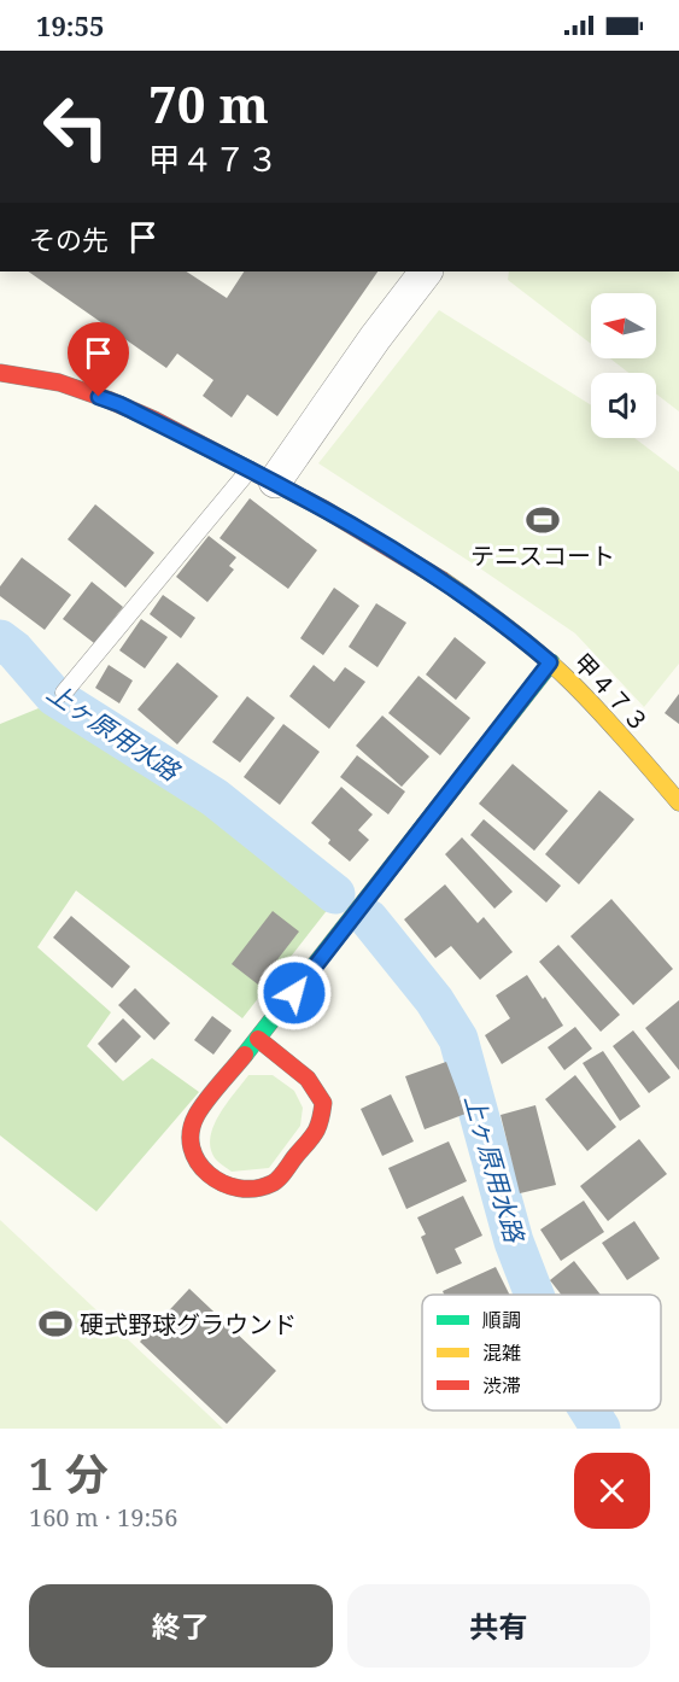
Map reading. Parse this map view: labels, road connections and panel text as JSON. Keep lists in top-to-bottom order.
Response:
{
  "streets": {
    "street": ["甲４７３"]
  },
  "water": ["上ヶ原用水路"],
  "places": {
    "sports": ["テニスコート", "硬式野球グラウンド"]
  },
  "legend": ["順調", "混雑", "渋滞"],
  "north": "left",
  "page": {
    "status": "19:55",
    "turn": ["70 m", "甲４７３"],
    "then": "その先",
    "heading": ["1 分", "160 m · 19:56"],
    "buttons": ["終了", "共有"]
  }
}
